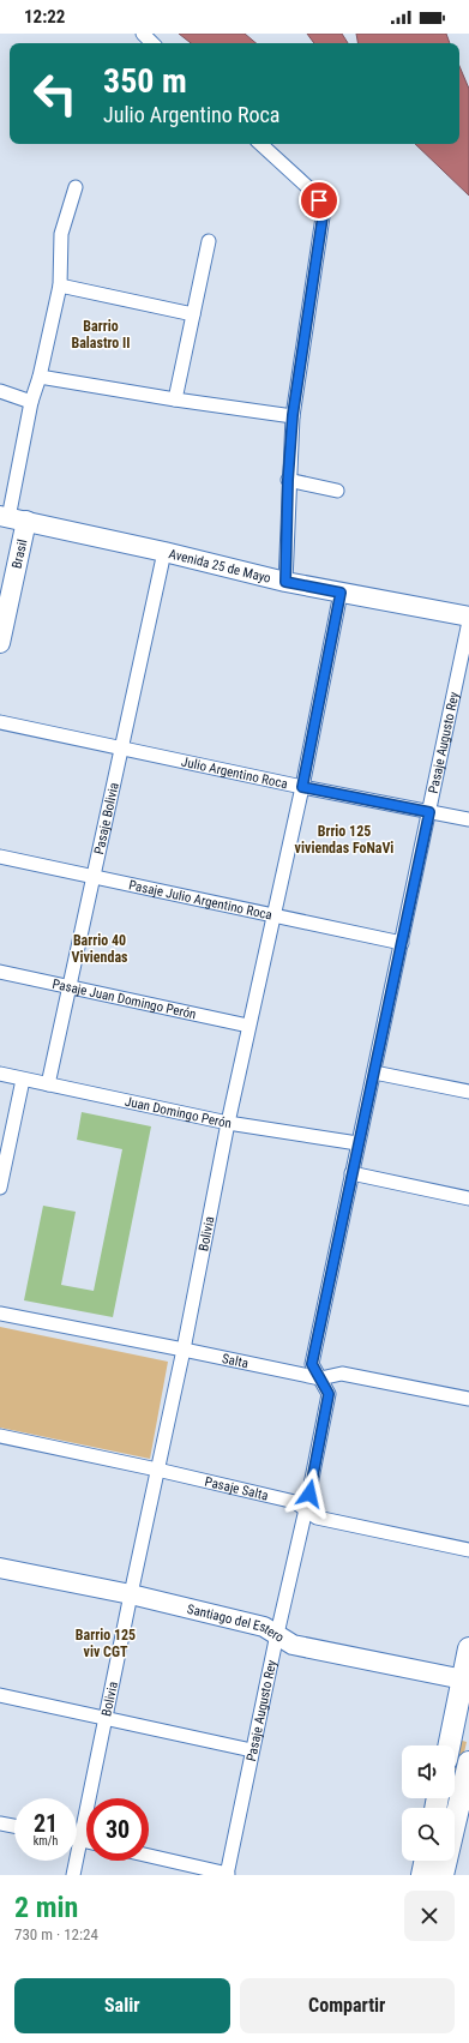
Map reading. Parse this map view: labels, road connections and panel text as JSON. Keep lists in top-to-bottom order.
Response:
{
  "streets": {
    "street": [
      "Brasil",
      "Avenida 25 de Mayo",
      "Pasaje Augusto Rey",
      "Julio Argentino Roca",
      "Pasaje Bolivia",
      "Pasaje Julio Argentino Roca",
      "Pasaje Juan Domingo Perón",
      "Juan Domingo Perón",
      "Bolivia",
      "Salta",
      "Pasaje Salta",
      "Santiago del Estero"
    ]
  },
  "crossings": [
    ["Brasil", "Avenida 25 de Mayo"],
    ["Avenida 25 de Mayo", "Pasaje Bolivia"],
    ["Avenida 25 de Mayo", "Bolivia"],
    ["Pasaje Augusto Rey", "Julio Argentino Roca"],
    ["Pasaje Augusto Rey", "Pasaje Julio Argentino Roca"],
    ["Pasaje Augusto Rey", "Juan Domingo Perón"],
    ["Pasaje Augusto Rey", "Salta"],
    ["Pasaje Augusto Rey", "Pasaje Salta"],
    ["Pasaje Augusto Rey", "Santiago del Estero"],
    ["Julio Argentino Roca", "Pasaje Bolivia"],
    ["Julio Argentino Roca", "Bolivia"],
    ["Pasaje Bolivia", "Pasaje Julio Argentino Roca"],
    ["Pasaje Bolivia", "Pasaje Juan Domingo Perón"],
    ["Pasaje Bolivia", "Juan Domingo Perón"],
    ["Pasaje Julio Argentino Roca", "Bolivia"],
    ["Pasaje Juan Domingo Perón", "Bolivia"],
    ["Juan Domingo Perón", "Bolivia"],
    ["Bolivia", "Salta"],
    ["Bolivia", "Pasaje Salta"],
    ["Bolivia", "Santiago del Estero"]
  ],
  "districts": [
    "Barrio Balastro II",
    "Brrio 125 viviendas FoNaVi",
    "Barrio 40 Viviendas",
    "Barrio 125 viv CGT"
  ],
  "page": {
    "status": "12:22",
    "turn": ["350 m", "Julio Argentino Roca"],
    "speed": "21 km/h",
    "limit": "30",
    "heading": ["2 min", "730 m · 12:24"],
    "buttons": ["Salir", "Compartir"]
  }
}
